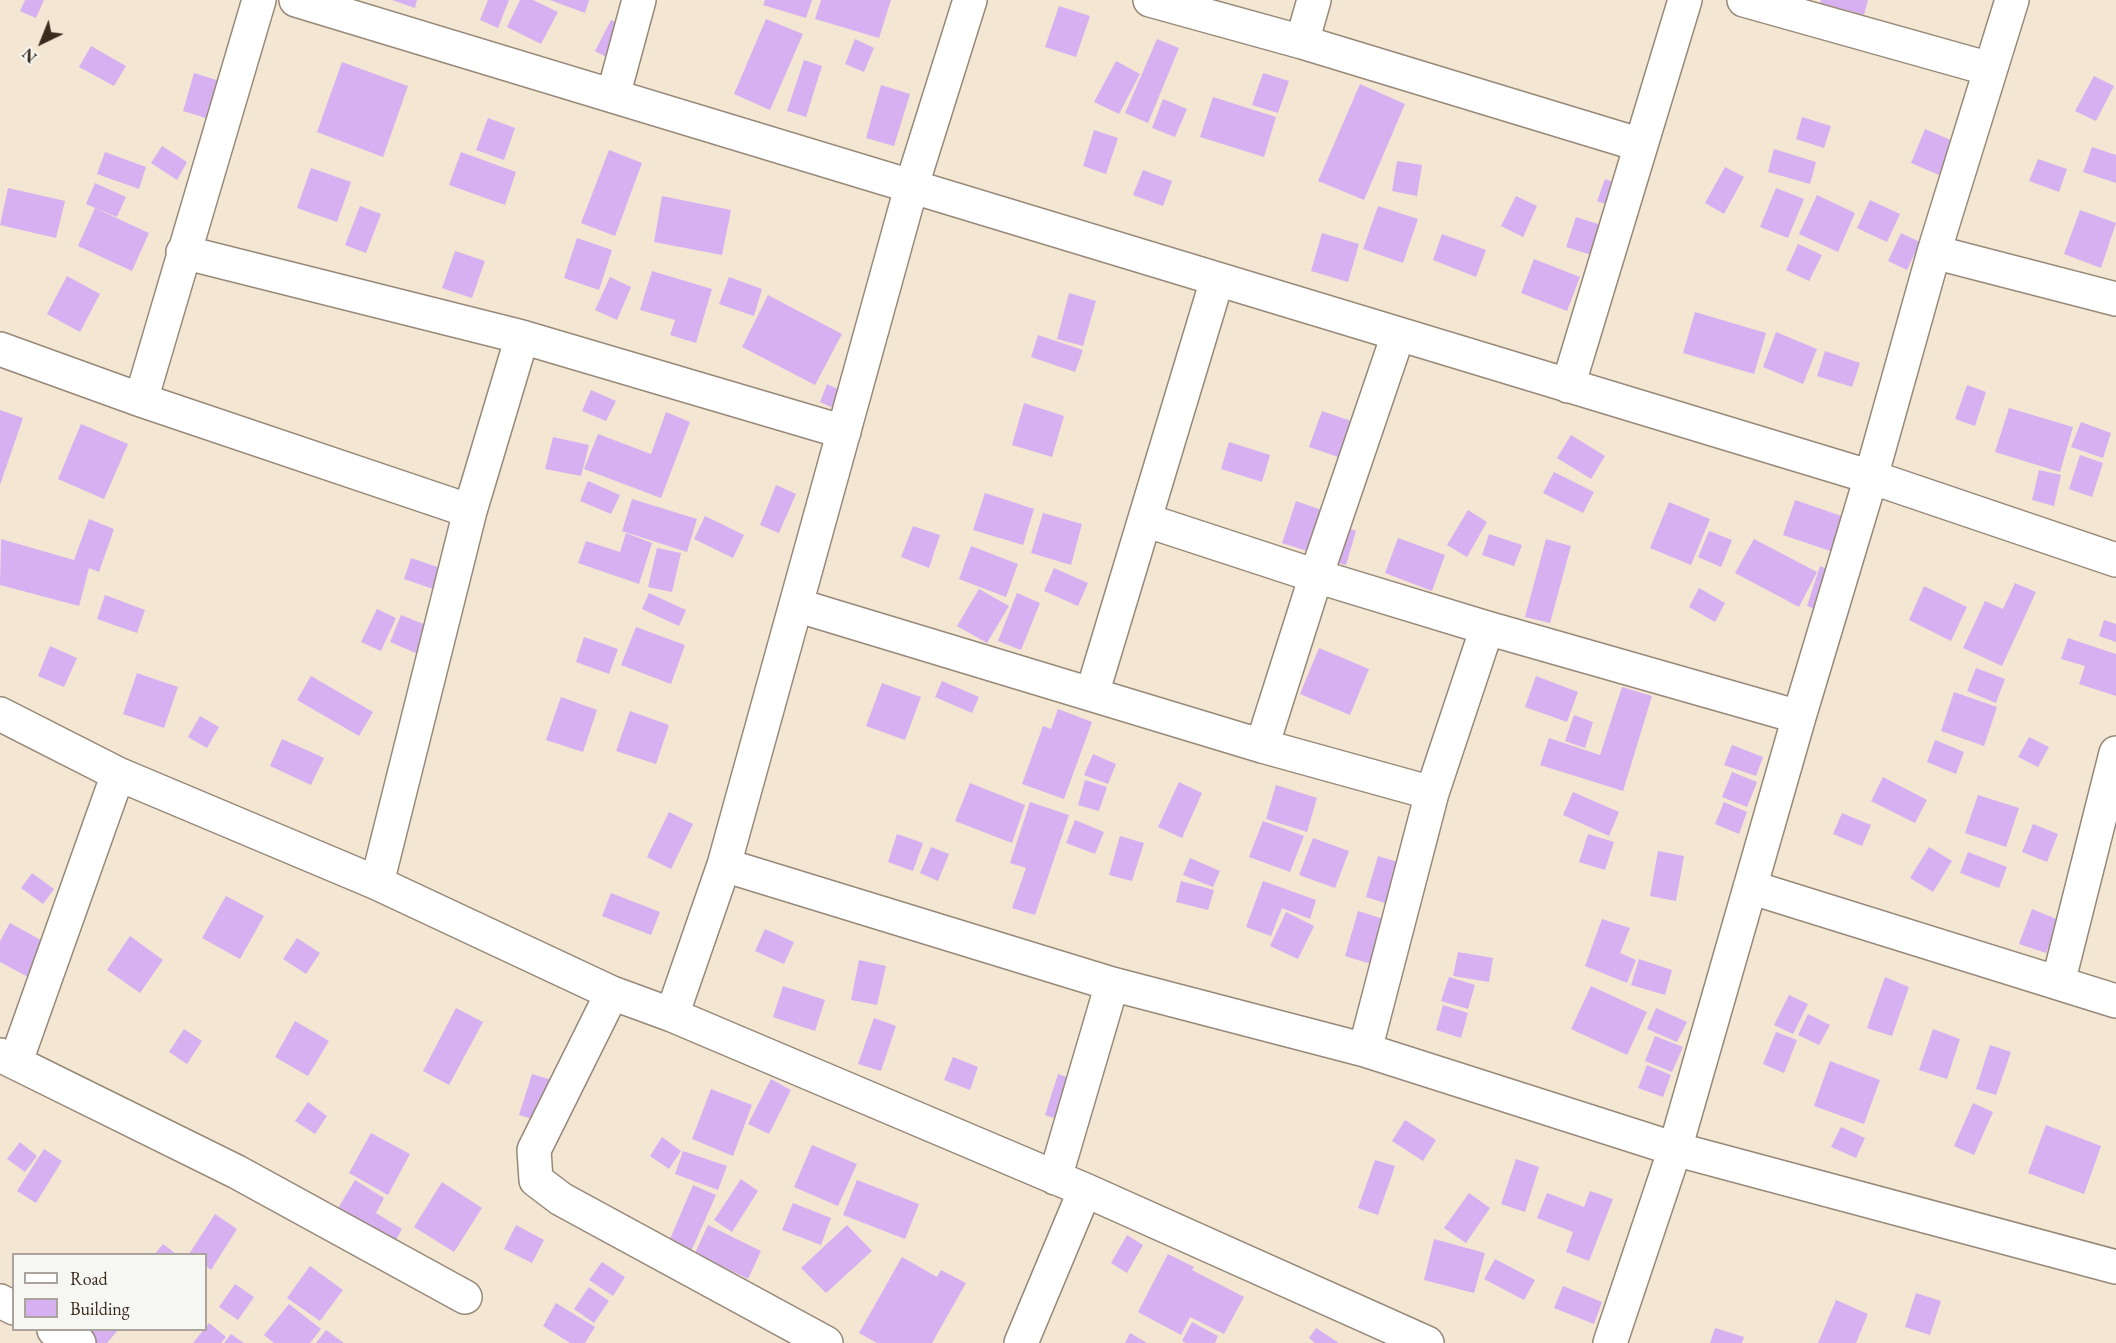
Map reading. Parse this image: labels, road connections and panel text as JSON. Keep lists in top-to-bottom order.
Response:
{
  "legend": ["Road", "Building"],
  "north": "bottom left"
}
